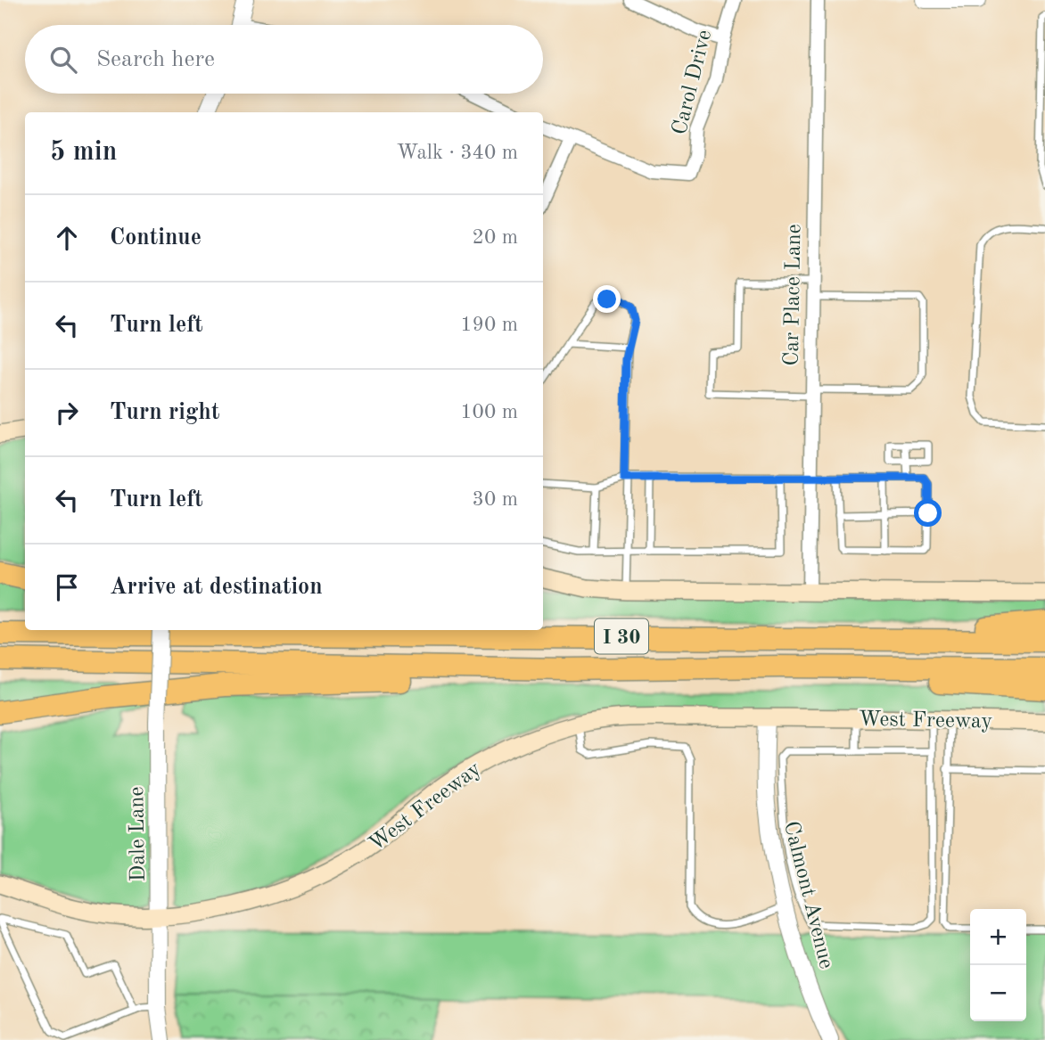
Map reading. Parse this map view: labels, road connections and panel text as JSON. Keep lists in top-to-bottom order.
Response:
{
  "streets": {
    "highway": ["I 30"],
    "main road": ["West Freeway"],
    "street": [
      "Carol Drive",
      "Car Place Lane",
      "Dale Lane",
      "Calmont Avenue"
    ]
  },
  "crossings": [
    ["West Freeway", "Dale Lane"],
    ["West Freeway", "Calmont Avenue"]
  ],
  "page": {
    "search": "Search here",
    "heading": ["5 min", "Walk · 340 m"],
    "list": [
      ["Continue", "20 m"],
      ["Turn left", "190 m"],
      ["Turn right", "100 m"],
      ["Turn left", "30 m"],
      "Arrive at destination"
    ],
    "map_buttons": ["+", "−"]
  }
}
